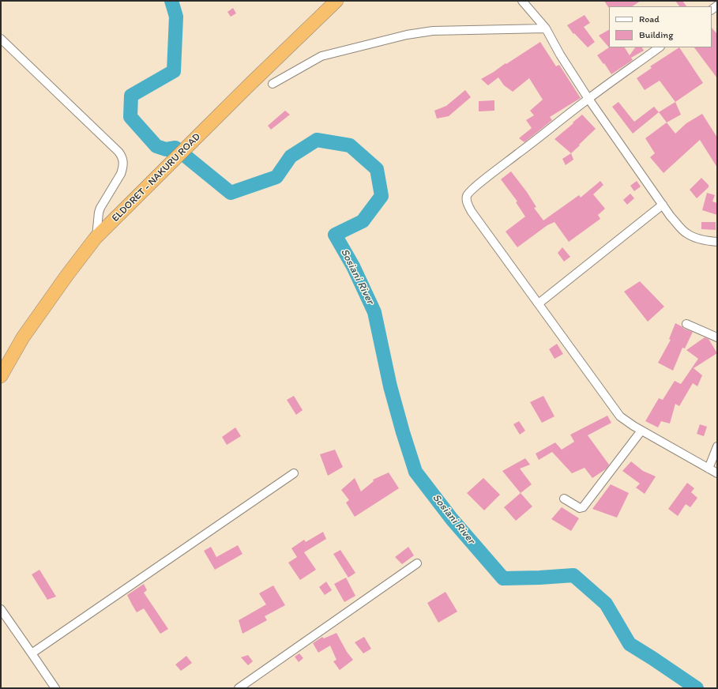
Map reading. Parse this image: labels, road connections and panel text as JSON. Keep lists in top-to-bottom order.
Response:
{
  "streets": {
    "highway": ["ELDORET - NAKURU ROAD"]
  },
  "water": ["Sosiani River"],
  "legend": ["Road", "Building"]
}
